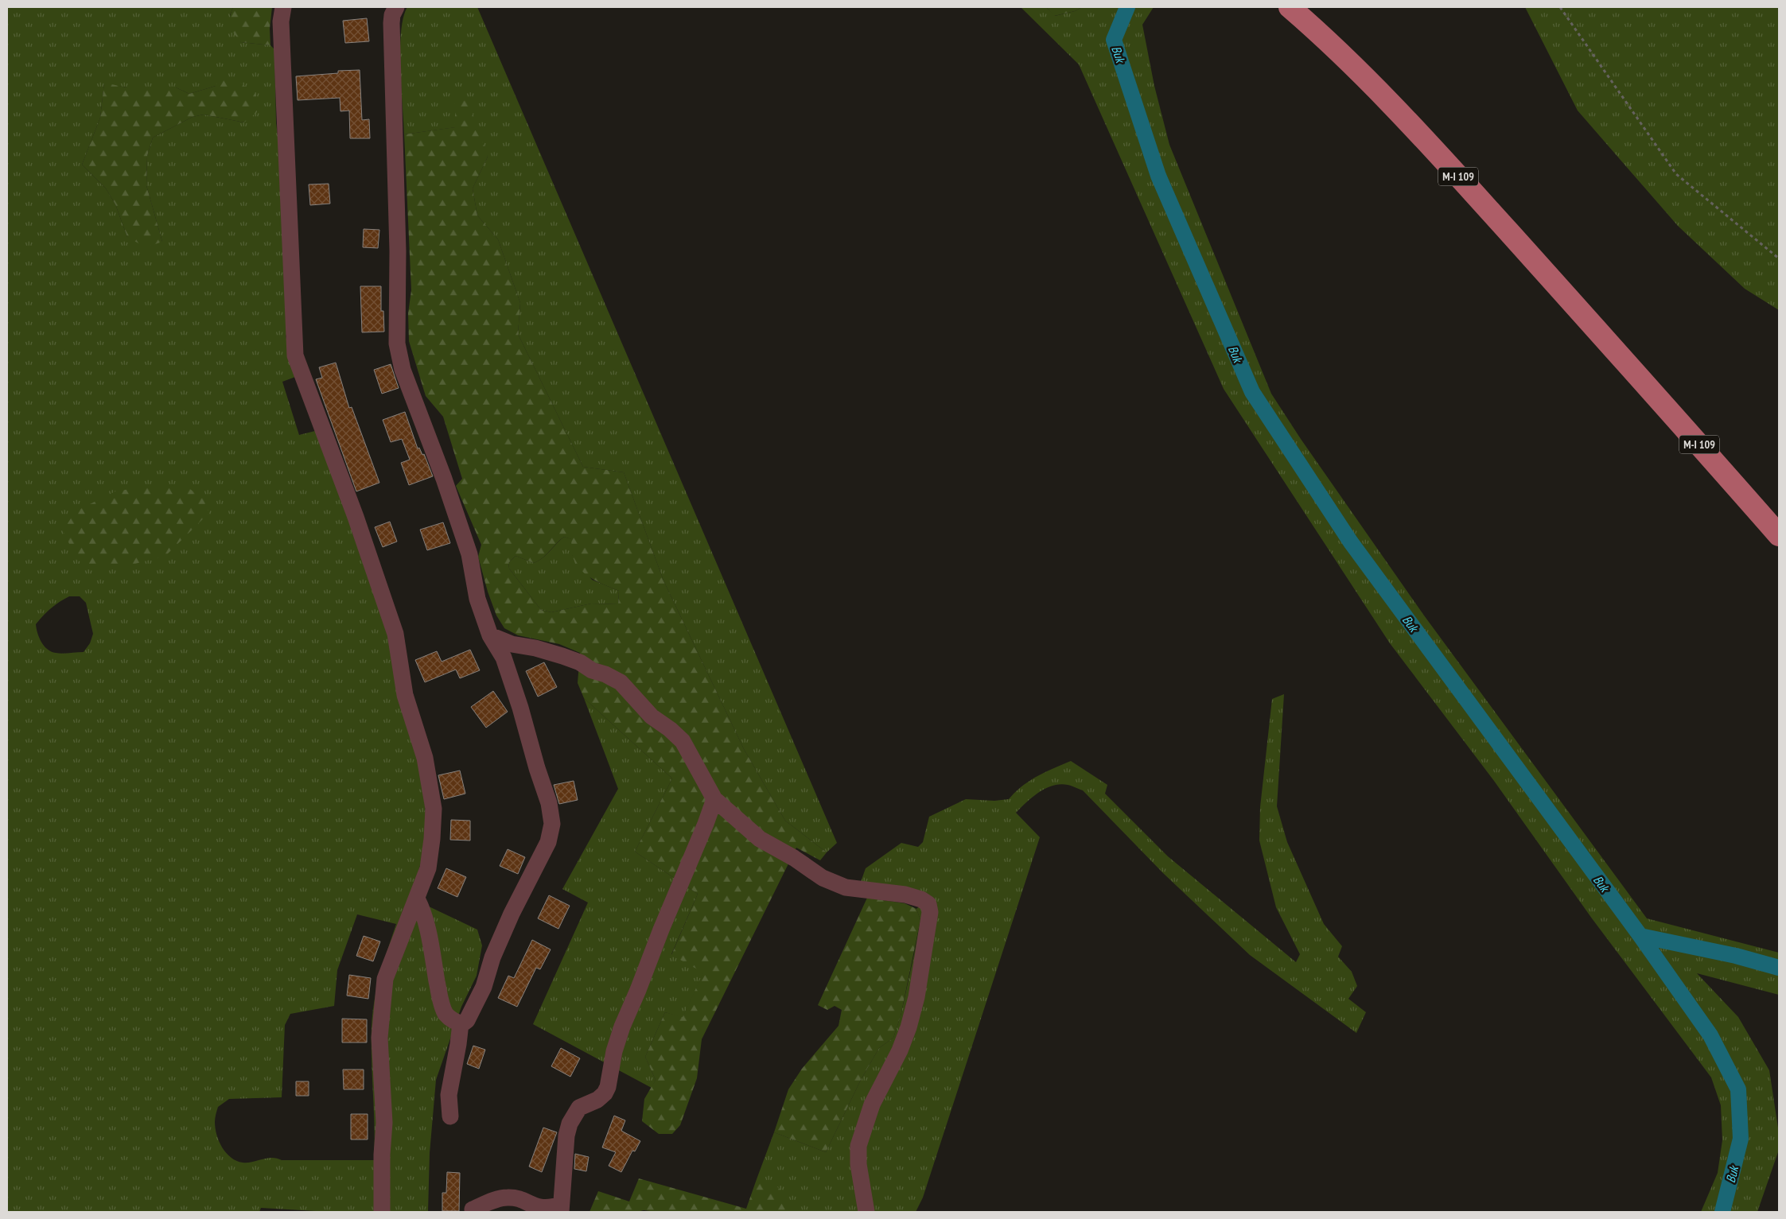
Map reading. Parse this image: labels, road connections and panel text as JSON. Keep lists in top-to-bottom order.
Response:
{
  "streets": {
    "main road": ["M-I 109"]
  },
  "water": ["Buk"]
}
